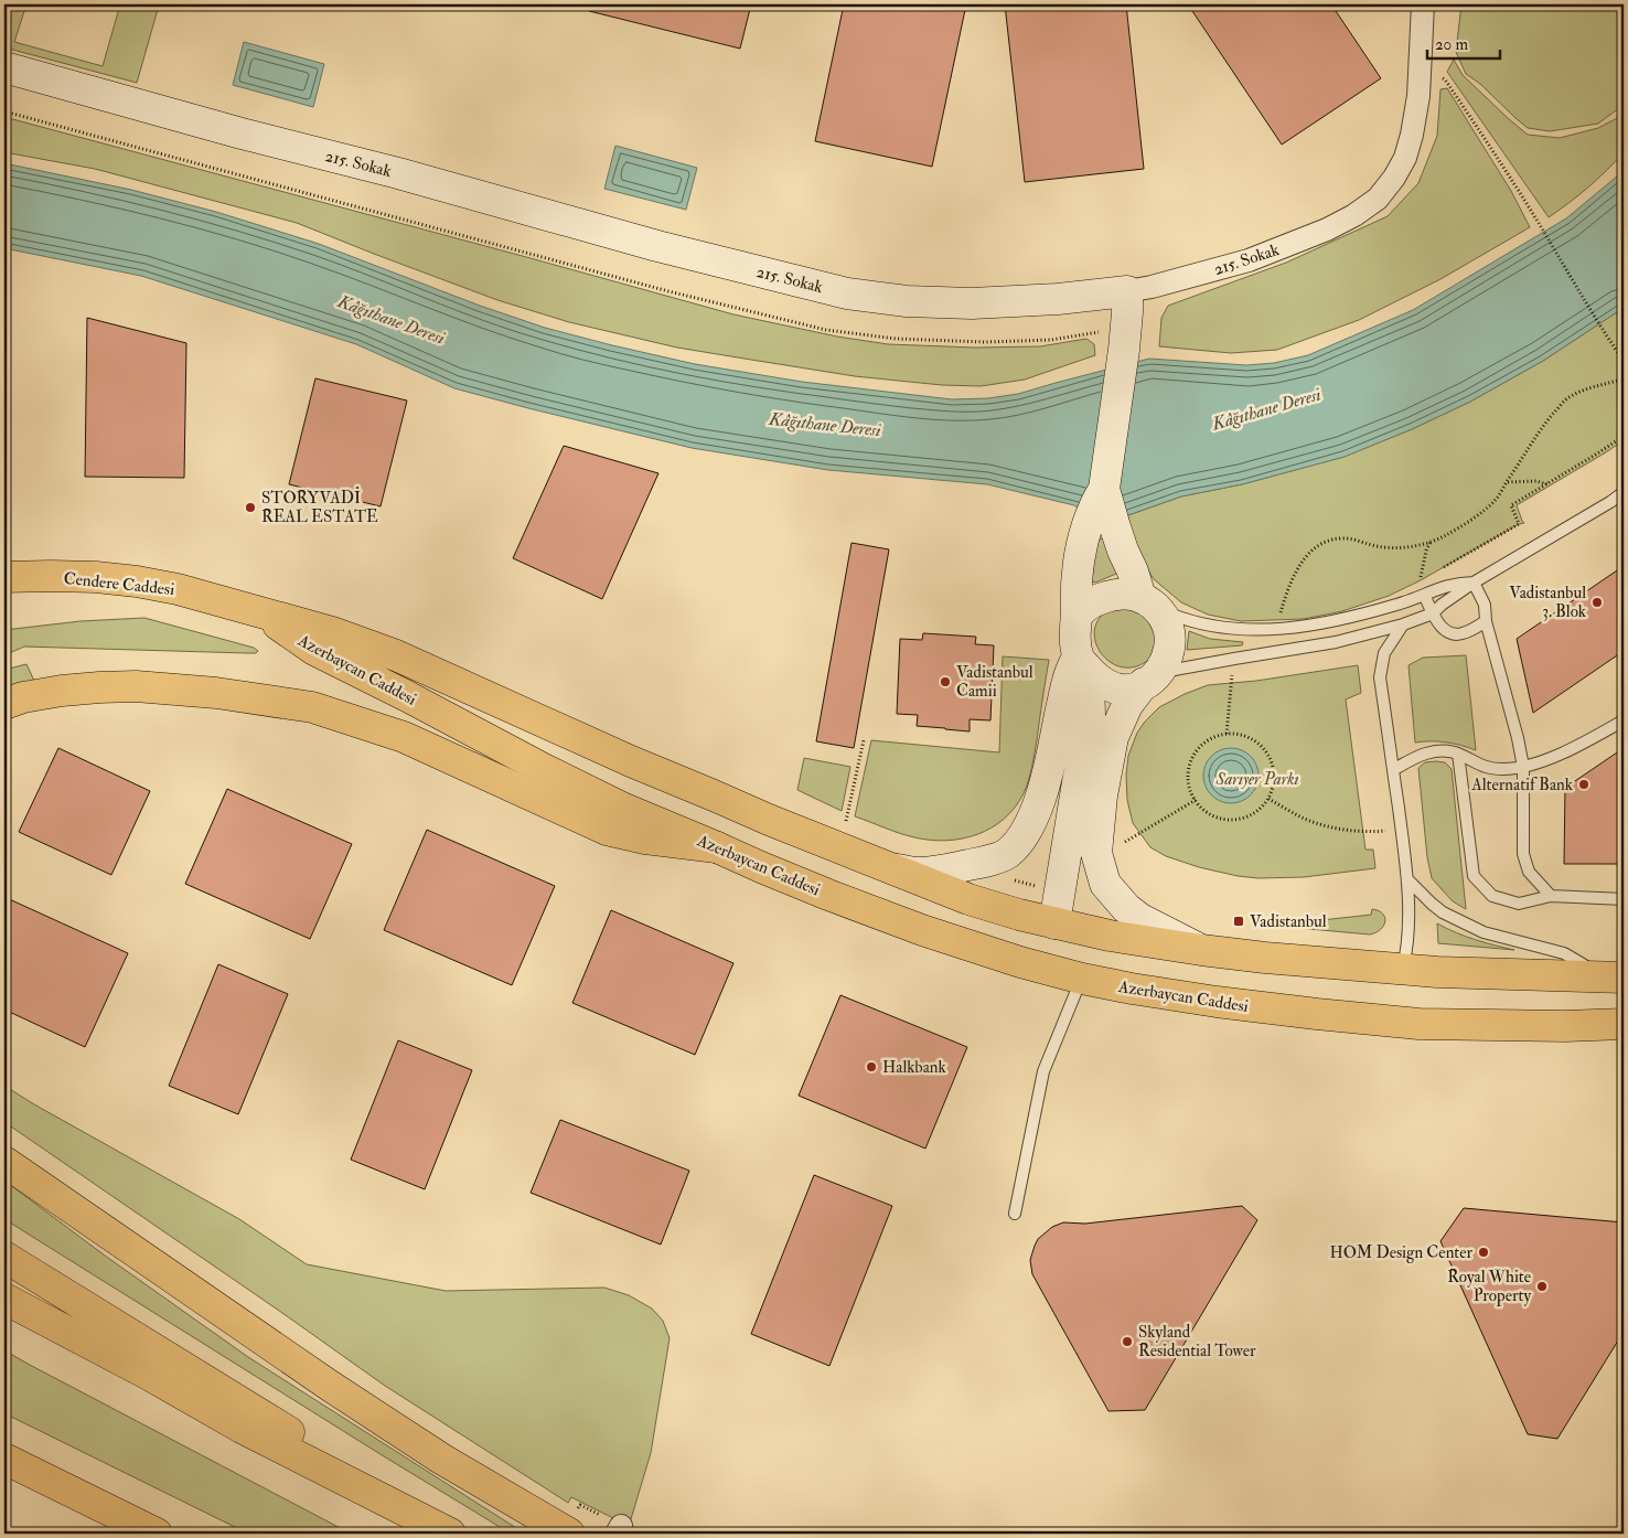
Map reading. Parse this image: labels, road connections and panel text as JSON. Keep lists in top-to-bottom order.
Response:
{
  "streets": {
    "main road": ["Cendere Caddesi", "Azerbaycan Caddesi"],
    "street": ["215. Sokak"]
  },
  "crossings": [
    ["Cendere Caddesi", "Azerbaycan Caddesi"]
  ],
  "water": ["Kâğıthane Deresi"],
  "parks": ["Sarıyer Parkı"],
  "places": {
    "other": [
      "STORYVADİ REAL ESTATE",
      "Vadistanbul 3. Blok",
      "Vadistanbul Camii",
      "Alternatif Bank",
      "Halkbank",
      "HOM Design Center",
      "Royal White Property",
      "Skyland Residential Tower"
    ],
    "transit": ["Vadistanbul"]
  },
  "scale_bar": "20 m"
}
